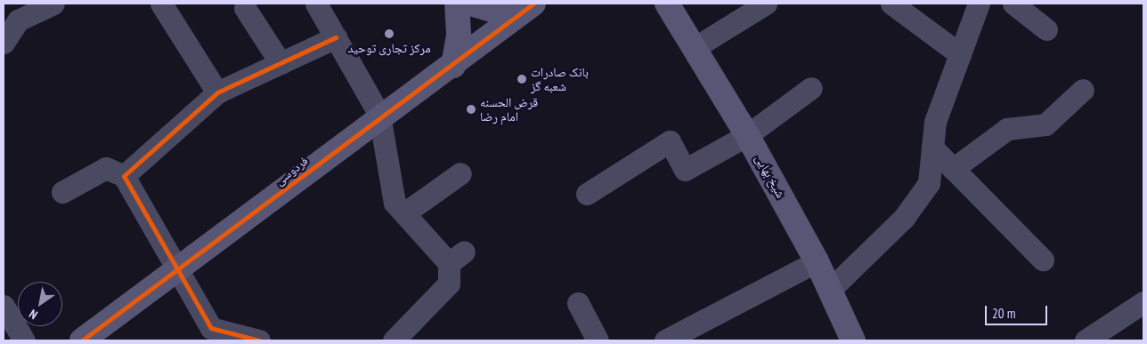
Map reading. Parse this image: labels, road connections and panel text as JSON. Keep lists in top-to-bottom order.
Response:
{
  "streets": {
    "street": ["فردوسی", "شیخ بهایی"]
  },
  "places": ["مرکز تجاری توحید", "بانک صادرات شعبه گز", "قرض الحسنه امام رضا"],
  "scale_bar": "20 m",
  "north": "bottom left"
}
